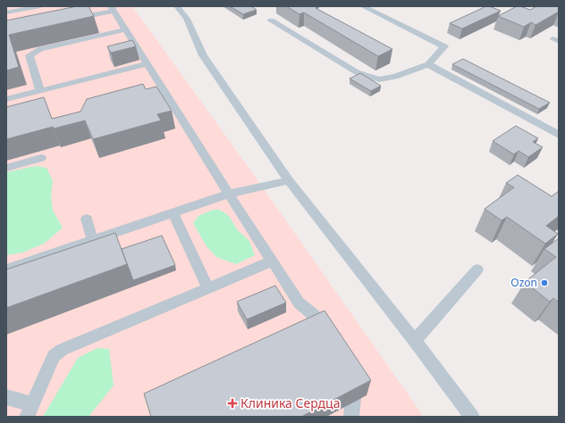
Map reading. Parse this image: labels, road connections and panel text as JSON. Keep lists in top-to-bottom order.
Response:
{
  "places": {
    "other": ["Ozon"],
    "health": ["Клиника Сердца"]
  }
}
